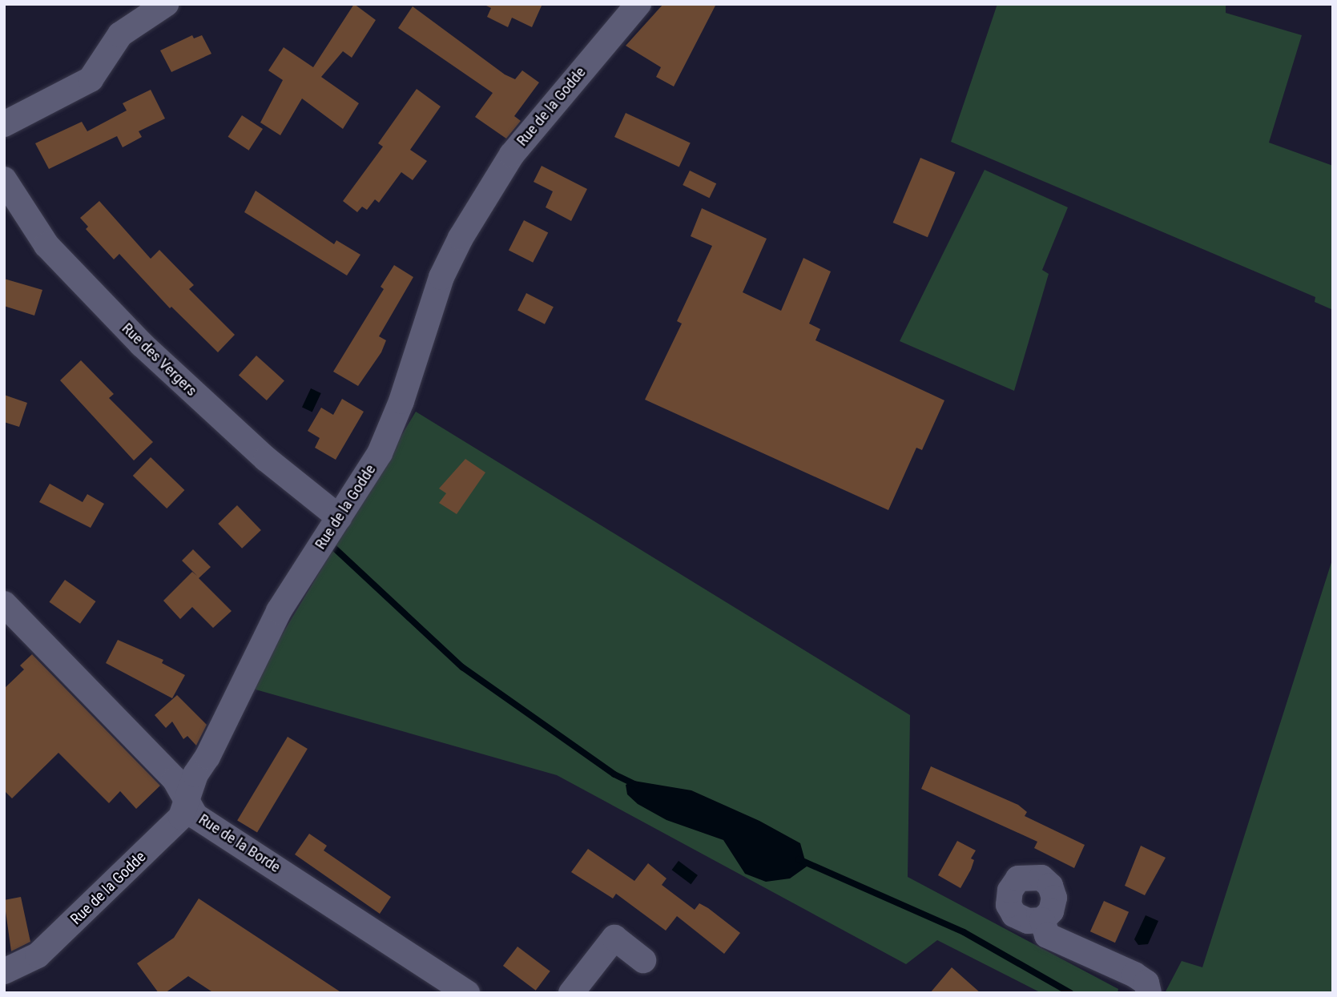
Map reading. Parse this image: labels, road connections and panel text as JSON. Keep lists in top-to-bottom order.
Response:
{
  "streets": {
    "street": ["Rue de la Godde", "Rue des Vergers", "Rue de la Borde"]
  },
  "crossings": [
    ["Rue de la Godde", "Rue des Vergers"],
    ["Rue de la Godde", "Rue de la Borde"]
  ]
}
